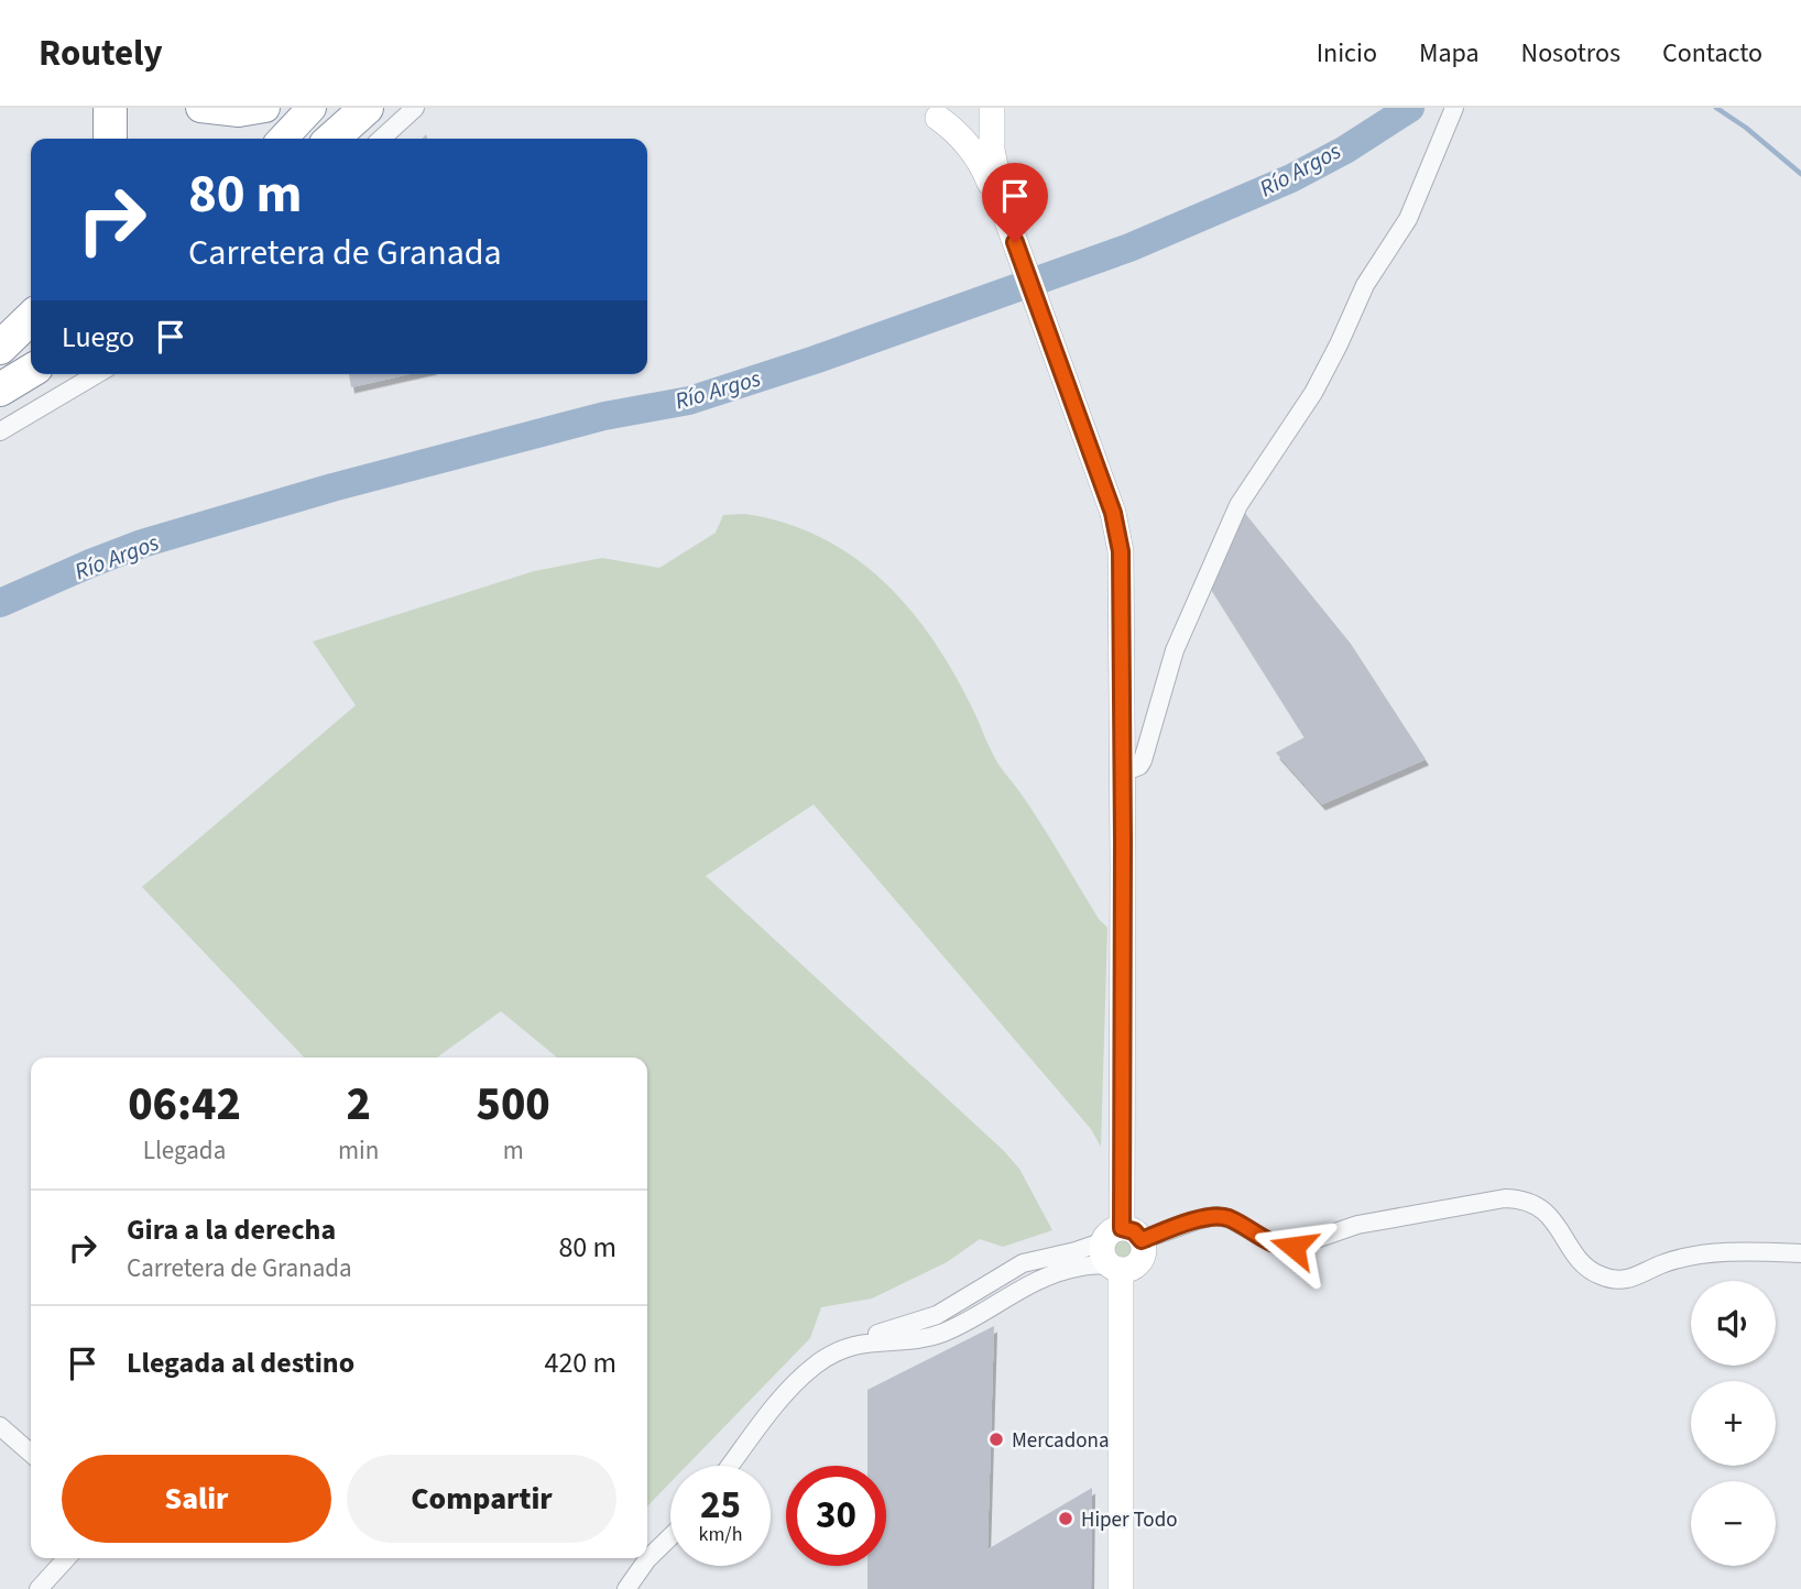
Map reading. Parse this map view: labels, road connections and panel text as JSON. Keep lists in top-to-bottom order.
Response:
{
  "water": ["Río Argos"],
  "places": ["Mercadona", "Hiper Todo"],
  "page": {
    "header": "Routely",
    "nav": [
      "Inicio",
      "Mapa",
      "Nosotros",
      "Contacto"
    ],
    "turn": ["80 m", "Carretera de Granada"],
    "then": "Luego",
    "eta": [
      "06:42",
      "Llegada",
      "2",
      "min",
      "500",
      "m"
    ],
    "list": [
      {
        "name": "Gira a la derecha",
        "note": "Carretera de Granada",
        "value": "80 m"
      },
      {
        "name": "Llegada al destino",
        "value": "420 m"
      }
    ],
    "map_buttons": ["+", "−"],
    "buttons": ["Salir", "Compartir"],
    "speed": "25 km/h",
    "limit": "30"
  }
}
